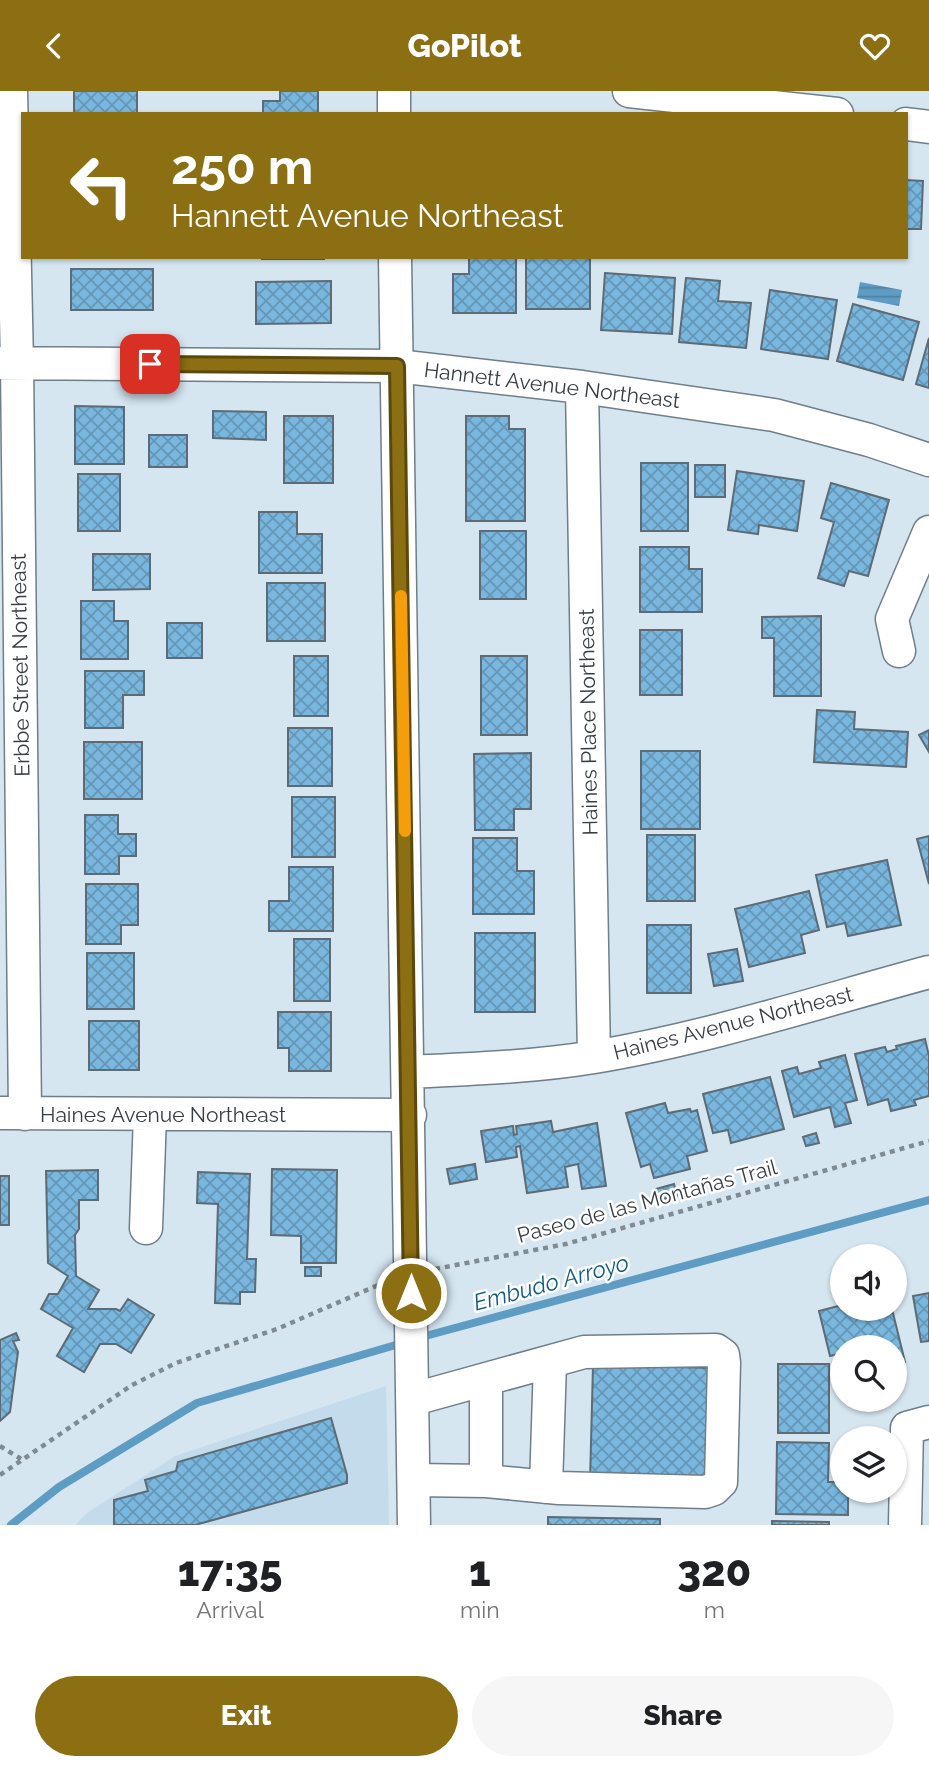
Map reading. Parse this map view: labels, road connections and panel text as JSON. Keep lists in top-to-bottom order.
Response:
{
  "streets": {
    "street": [
      "Hannett Avenue Northeast",
      "Erbbe Street Northeast",
      "Haines Place Northeast",
      "Haines Avenue Northeast"
    ],
    "path": ["Paseo de las Montañas Trail"]
  },
  "crossings": [
    ["Hannett Avenue Northeast", "Erbbe Street Northeast"],
    ["Hannett Avenue Northeast", "Haines Place Northeast"],
    ["Erbbe Street Northeast", "Haines Avenue Northeast"],
    ["Haines Place Northeast", "Haines Avenue Northeast"]
  ],
  "water": ["Embudo Arroyo"],
  "page": {
    "header": "GoPilot",
    "turn": ["250 m", "Hannett Avenue Northeast"],
    "eta": [
      "17:35",
      "Arrival",
      "1",
      "min",
      "320",
      "m"
    ],
    "buttons": ["Exit", "Share"]
  }
}
